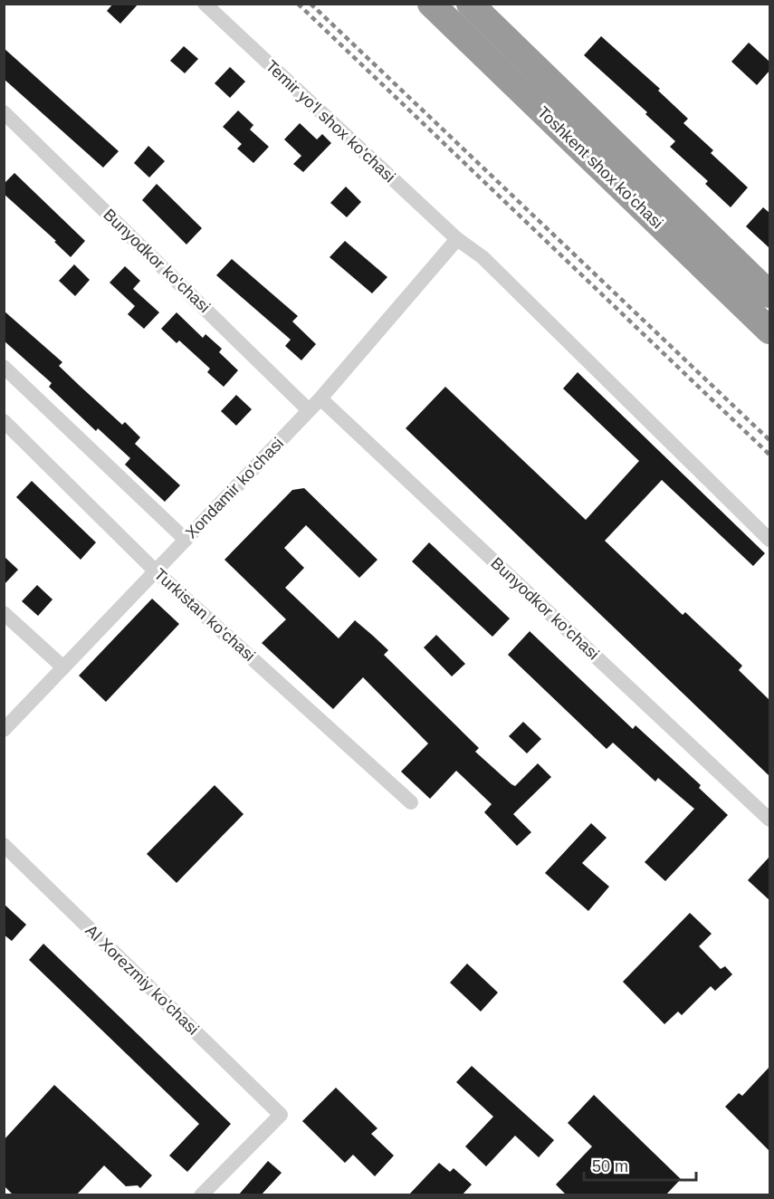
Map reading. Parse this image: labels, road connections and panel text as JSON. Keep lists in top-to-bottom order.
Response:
{
  "streets": {
    "highway": ["Toshkent shox ko'chasi"],
    "street": [
      "Temir yo'l shox ko'chasi",
      "Bunyodkor ko'chasi",
      "Xondamir ko'chasi",
      "Turkistan ko'chasi",
      "Al Xorezmiy ko'chasi"
    ]
  },
  "crossings": [
    ["Temir yo'l shox ko'chasi", "Xondamir ko'chasi"],
    ["Bunyodkor ko'chasi", "Xondamir ko'chasi"],
    ["Xondamir ko'chasi", "Turkistan ko'chasi"]
  ],
  "scale_bar": "50 m"
}
